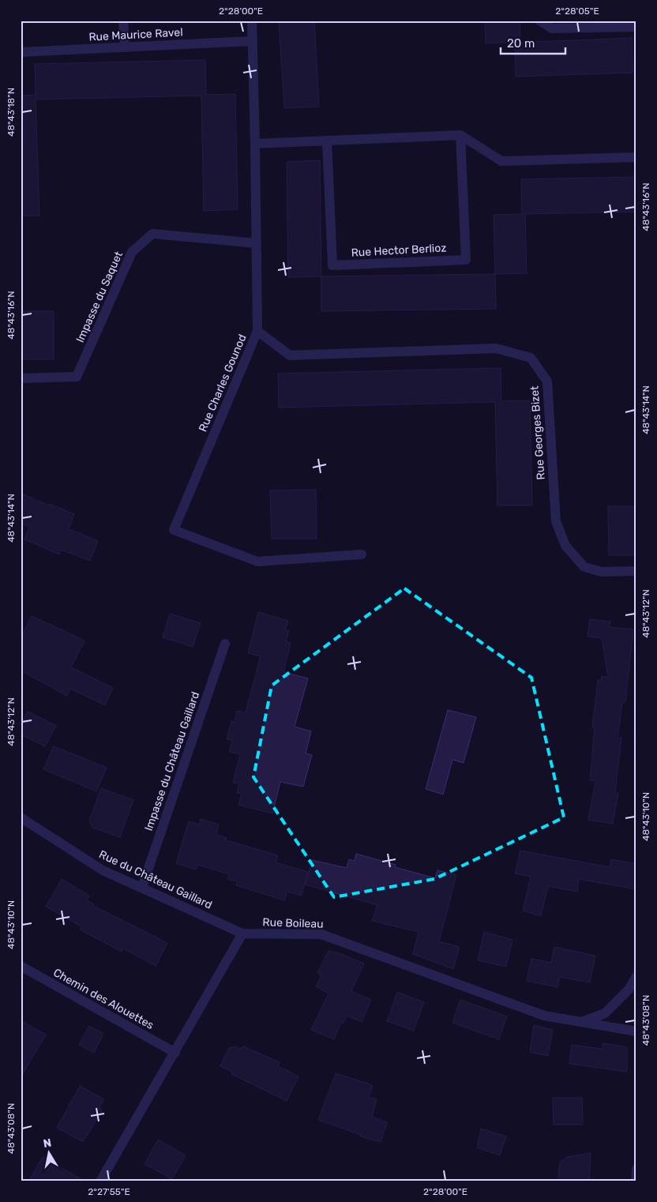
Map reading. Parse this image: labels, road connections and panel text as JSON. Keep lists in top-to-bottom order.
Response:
{
  "streets": {
    "street": [
      "Rue Maurice Ravel",
      "Rue Hector Berlioz",
      "Impasse du Saquet",
      "Rue Charles Gounod",
      "Rue Georges Bizet",
      "Impasse du Château Gaillard",
      "Rue du Château Gaillard",
      "Rue Boileau",
      "Chemin des Alouettes"
    ]
  },
  "crossings": [
    ["Rue Maurice Ravel", "Rue Charles Gounod"],
    ["Impasse du Saquet", "Rue Charles Gounod"],
    ["Rue Charles Gounod", "Rue Georges Bizet"],
    ["Impasse du Château Gaillard", "Rue du Château Gaillard"],
    ["Rue du Château Gaillard", "Rue Boileau"]
  ],
  "scale_bar": "20 m",
  "north": "top",
  "coordinates": [
    "2°28'00\"E",
    "2°28'05\"E",
    "48°43'18\"N",
    "48°43'16\"N",
    "48°43'14\"N",
    "48°43'12\"N",
    "48°43'10\"N",
    "48°43'08\"N",
    "2°27'55\"E"
  ]
}
